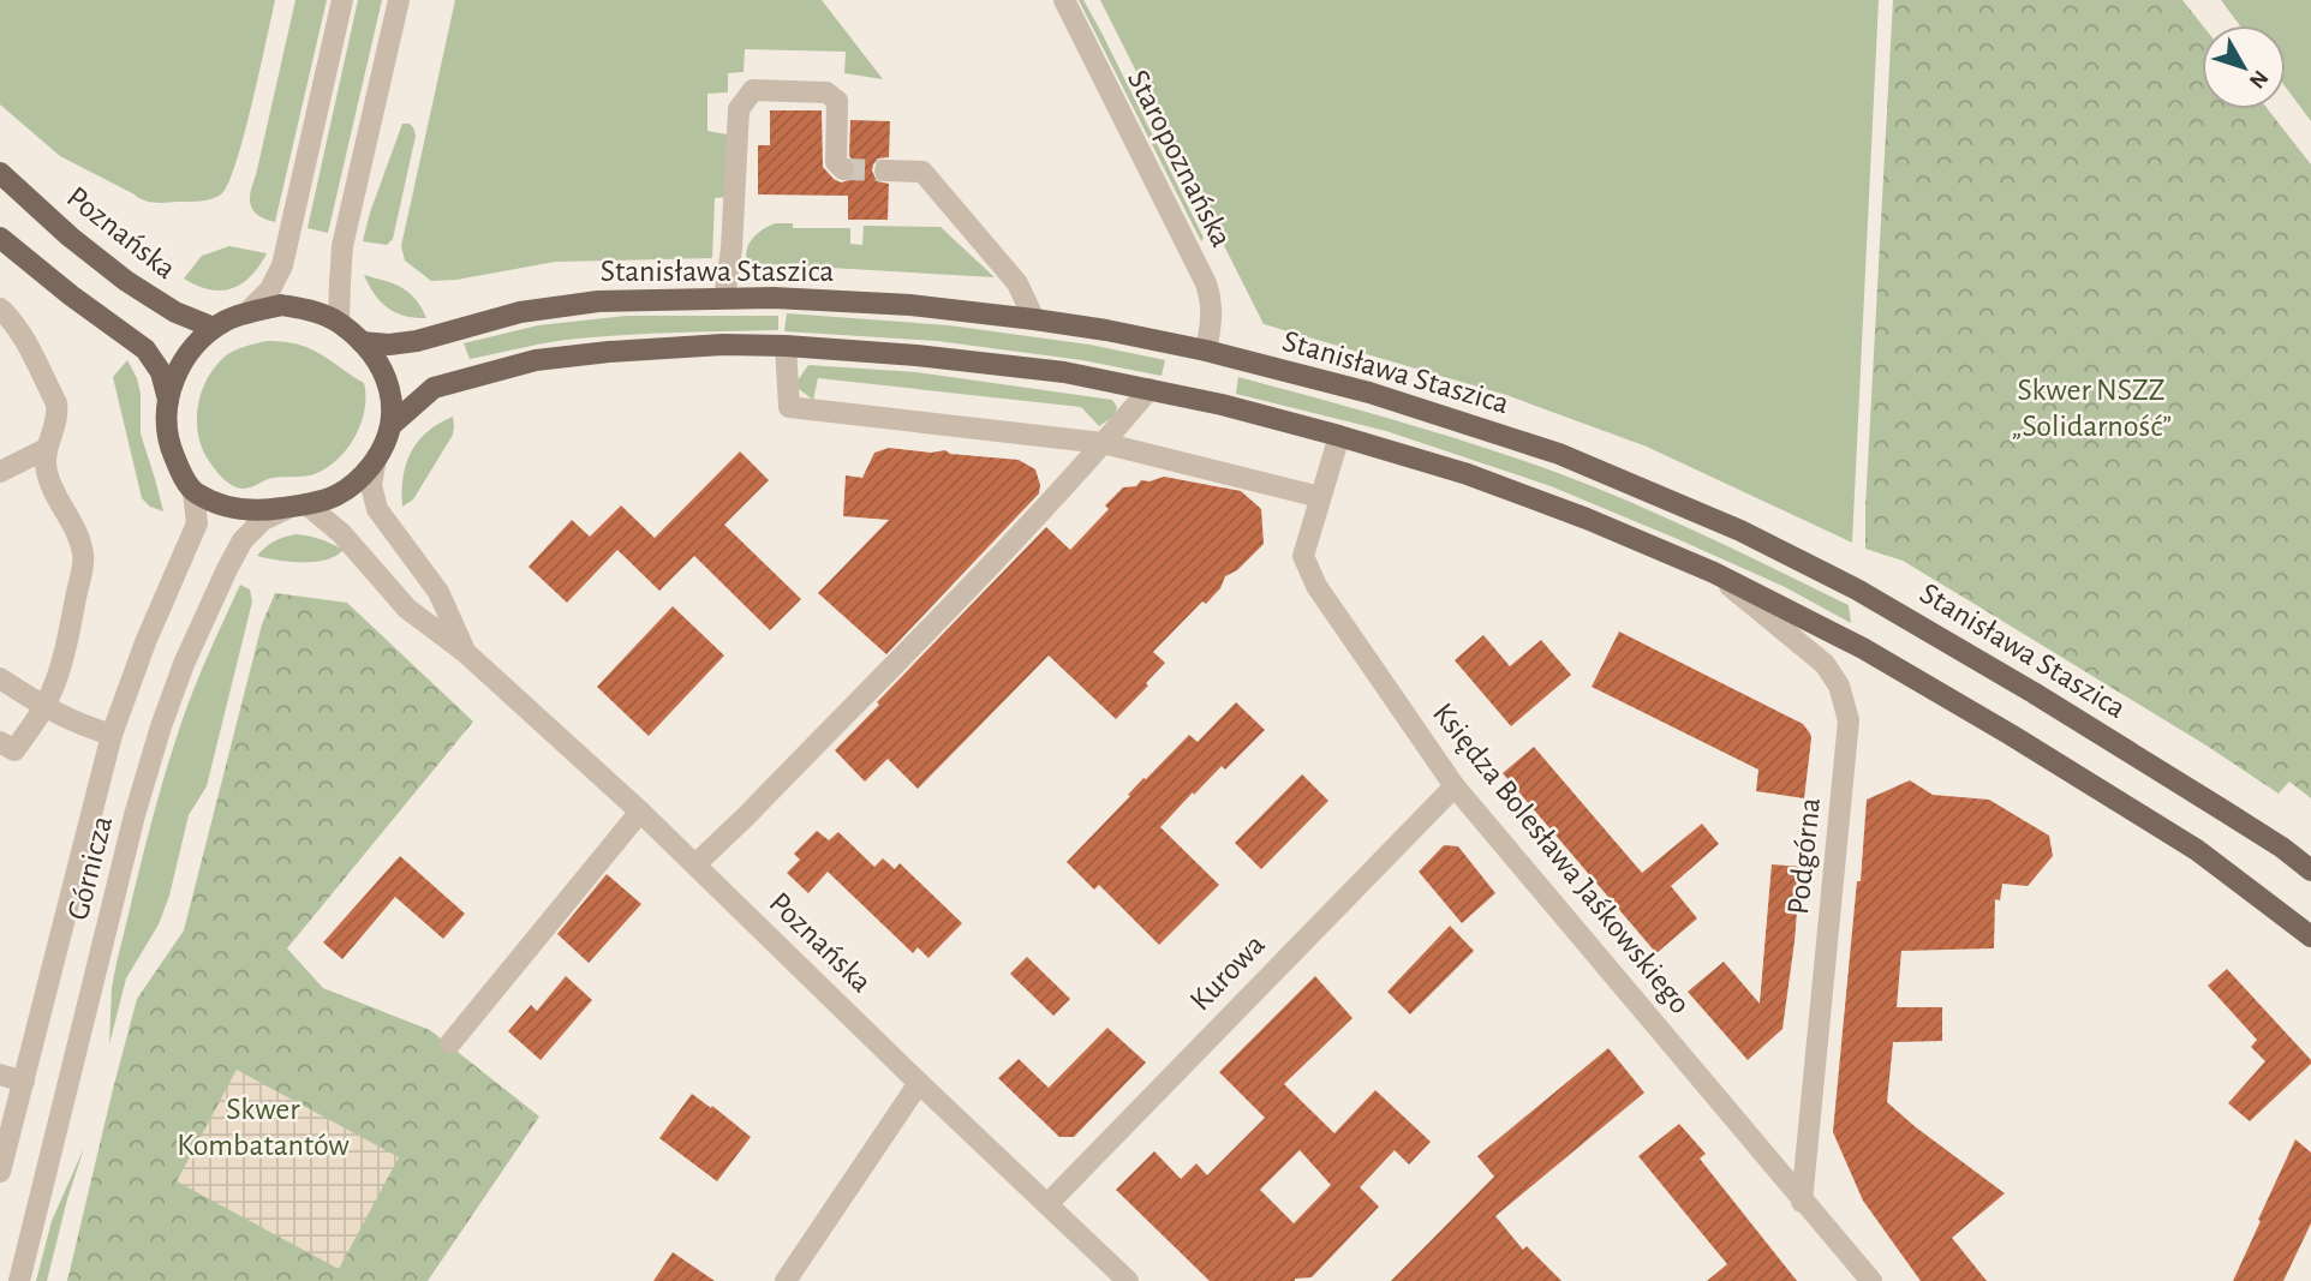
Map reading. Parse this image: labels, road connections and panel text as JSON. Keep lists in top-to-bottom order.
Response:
{
  "streets": {
    "main road": ["Poznańska", "Stanisława Staszica"],
    "street": [
      "Staropoznańska",
      "Podgórna",
      "Księdza Bolesława Jaśkowskiego",
      "Górnicza",
      "Kurowa"
    ]
  },
  "crossings": [
    ["Staropoznańska", "Stanisława Staszica"],
    ["Poznańska", "Stanisława Staszica"],
    ["Poznańska", "Górnicza"],
    ["Poznańska", "Kurowa"],
    ["Stanisława Staszica", "Górnicza"],
    ["Podgórna", "Księdza Bolesława Jaśkowskiego"],
    ["Księdza Bolesława Jaśkowskiego", "Kurowa"]
  ],
  "parks": ["Skwer NSZZ „Solidarność”", "Skwer Kombatantów"],
  "north": "bottom right"
}
